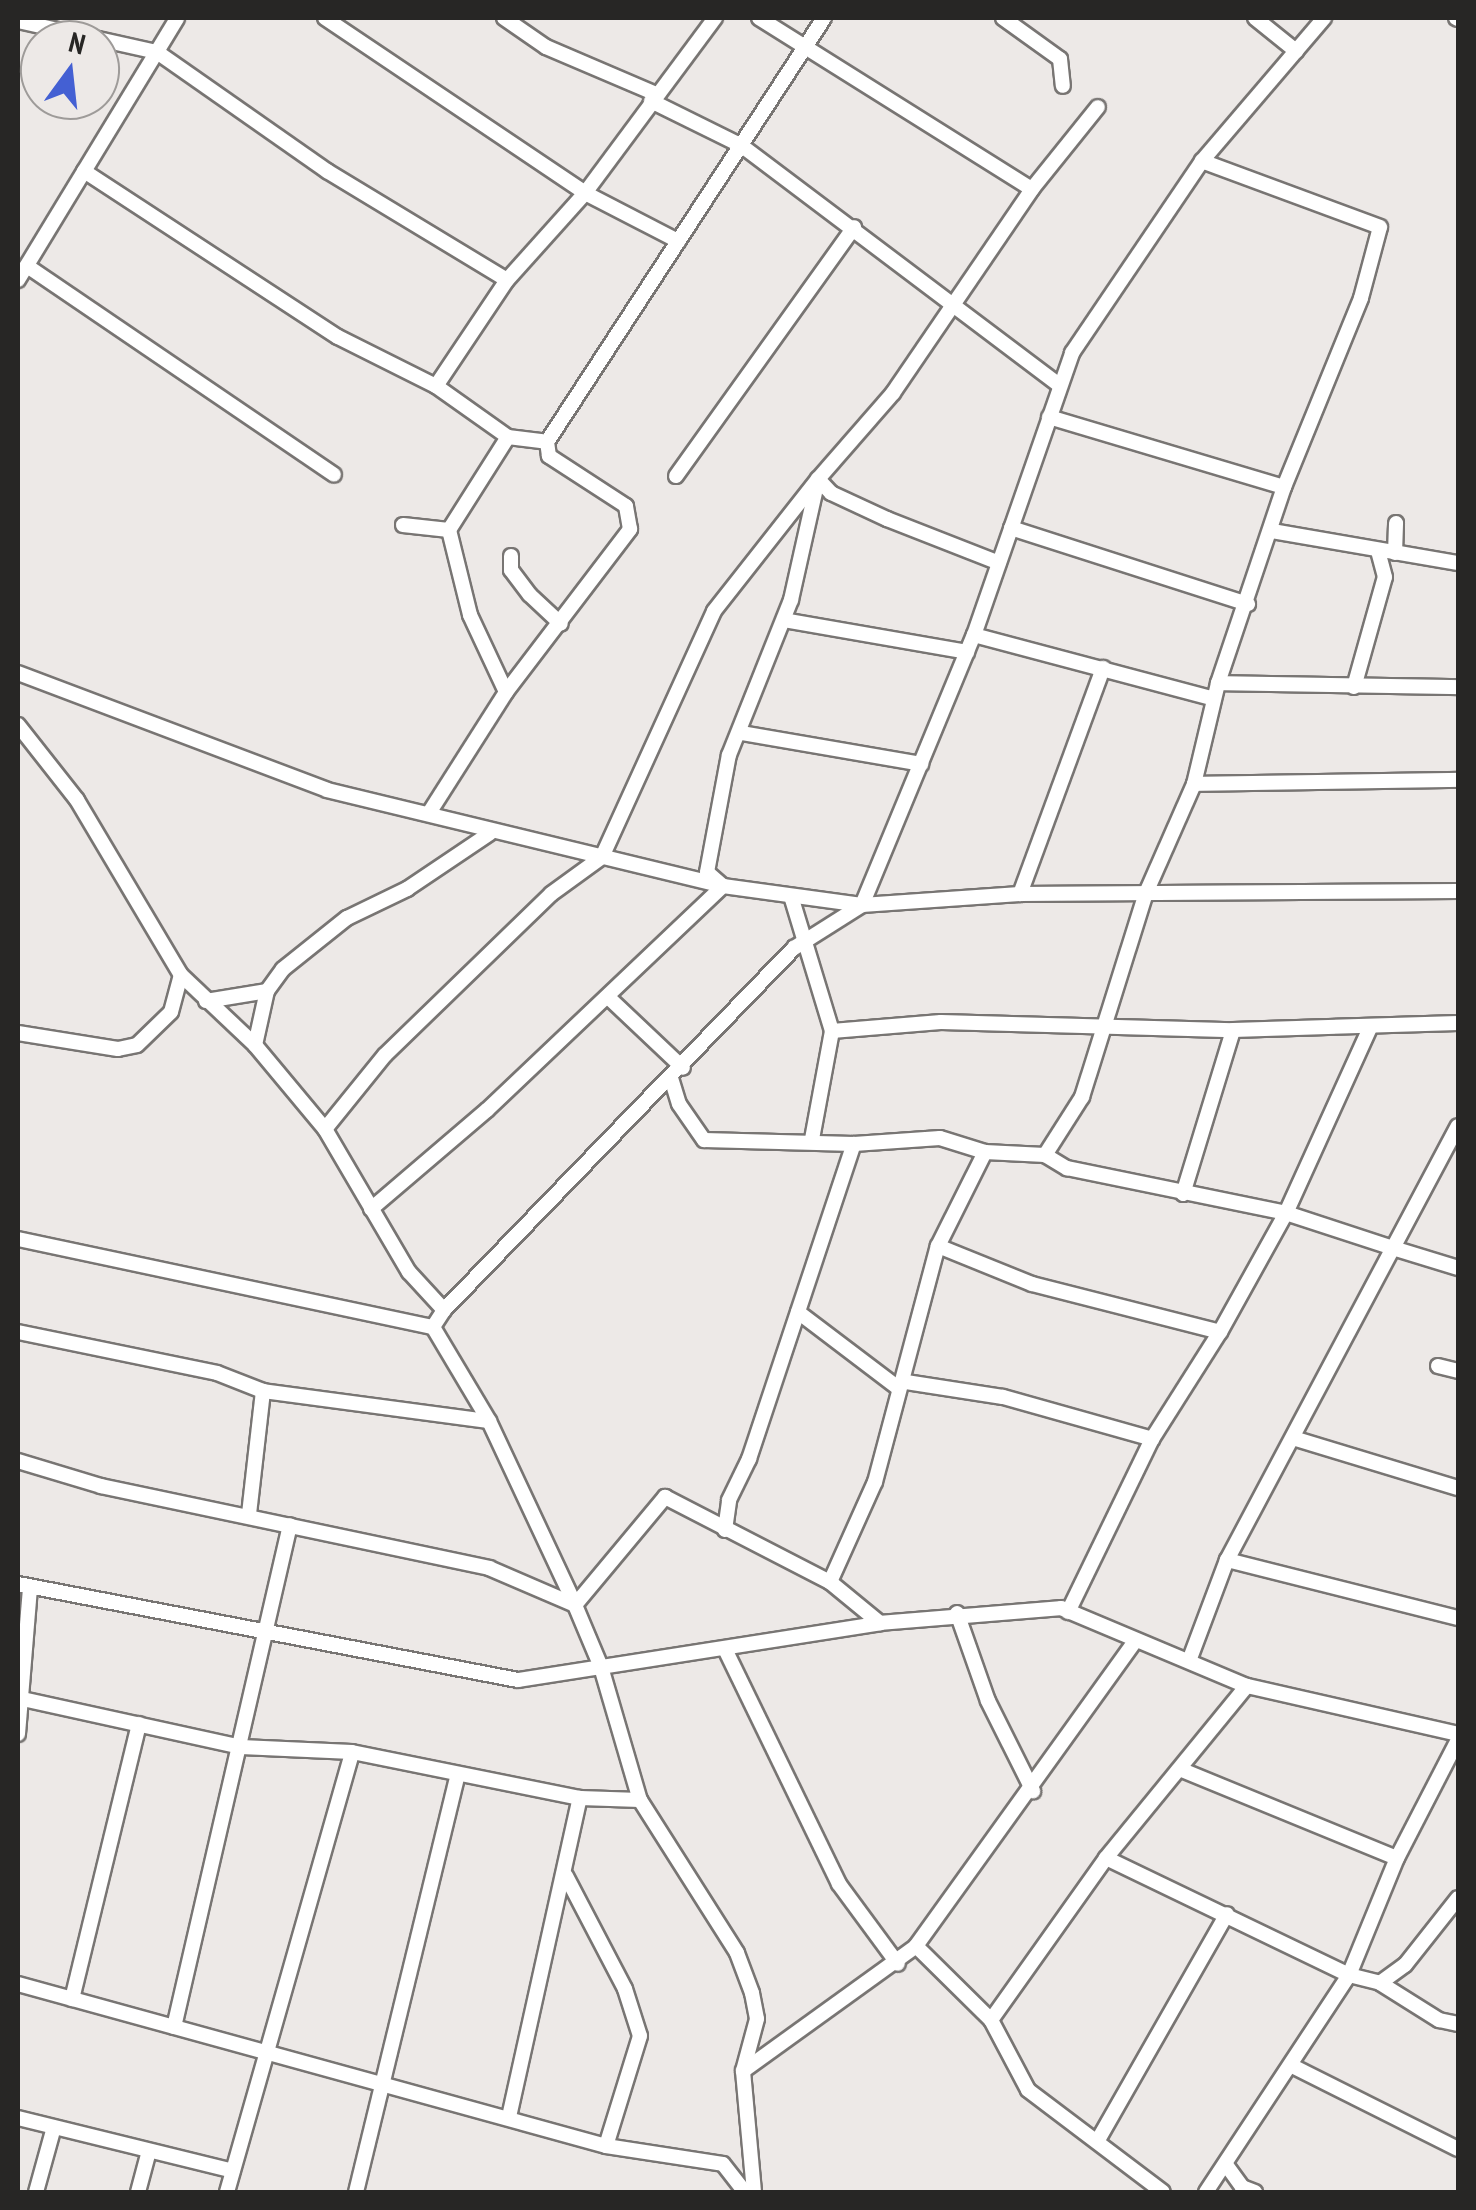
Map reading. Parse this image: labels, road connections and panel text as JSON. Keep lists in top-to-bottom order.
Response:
{
  "north": "top"
}
